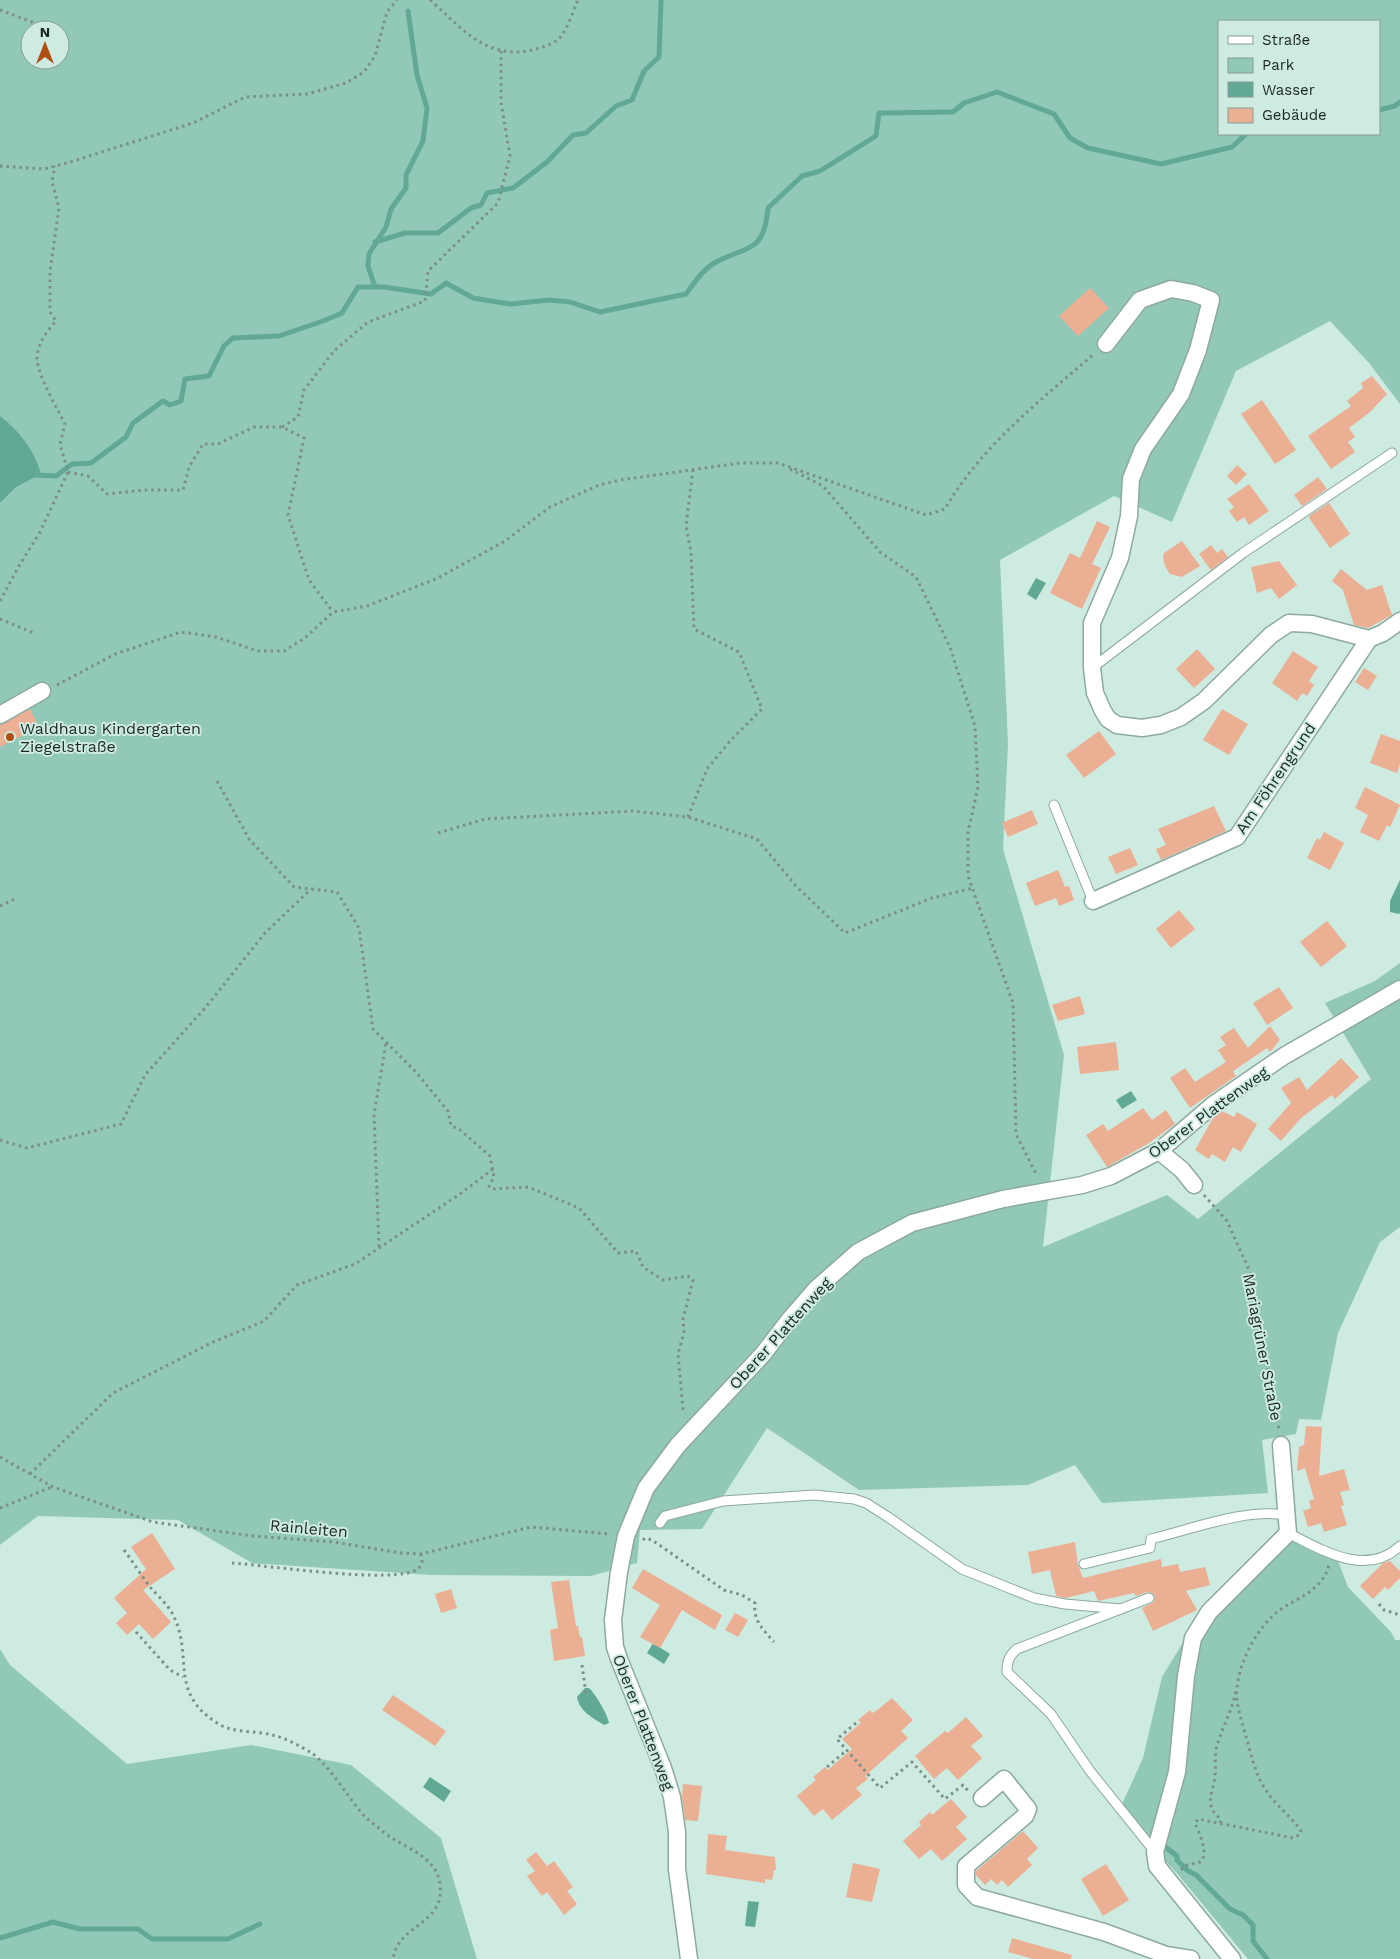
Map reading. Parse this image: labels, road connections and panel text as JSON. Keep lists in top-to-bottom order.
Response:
{
  "streets": {
    "street": ["Am Föhrengrund", "Oberer Plattenweg"],
    "path": ["Mariagrüner Straße", "Rainleiten"]
  },
  "crossings": [
    ["Oberer Plattenweg", "Rainleiten"]
  ],
  "places": ["Waldhaus Kindergarten Ziegelstraße"],
  "legend": [
    "Straße",
    "Park",
    "Wasser",
    "Gebäude"
  ],
  "north": "top"
}
